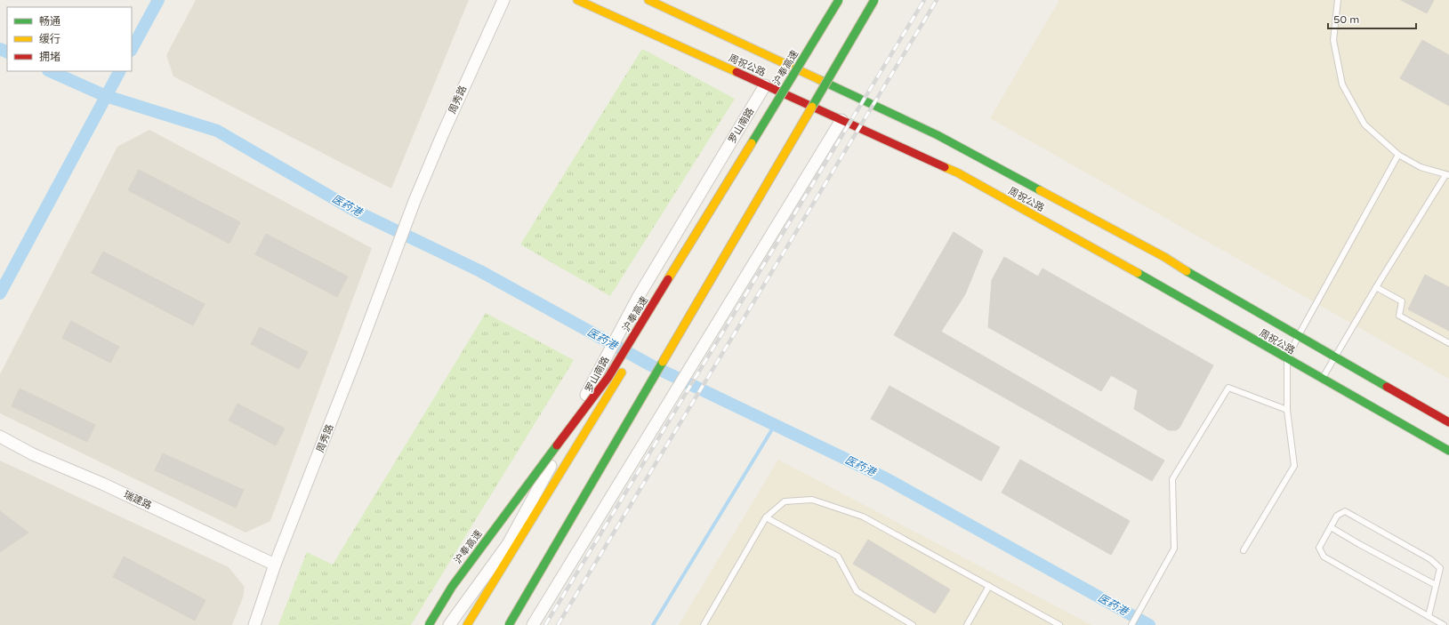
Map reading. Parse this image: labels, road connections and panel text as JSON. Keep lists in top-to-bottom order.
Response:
{
  "streets": {
    "main road": ["周祝公路", "沪奉高速", "罗山南路"],
    "street": ["周秀路", "瑞建路"]
  },
  "crossings": [
    ["周祝公路", "罗山南路"],
    ["周秀路", "瑞建路"]
  ],
  "water": ["医药港"],
  "legend": ["畅通", "缓行", "拥堵"],
  "scale_bar": "50 m"
}
